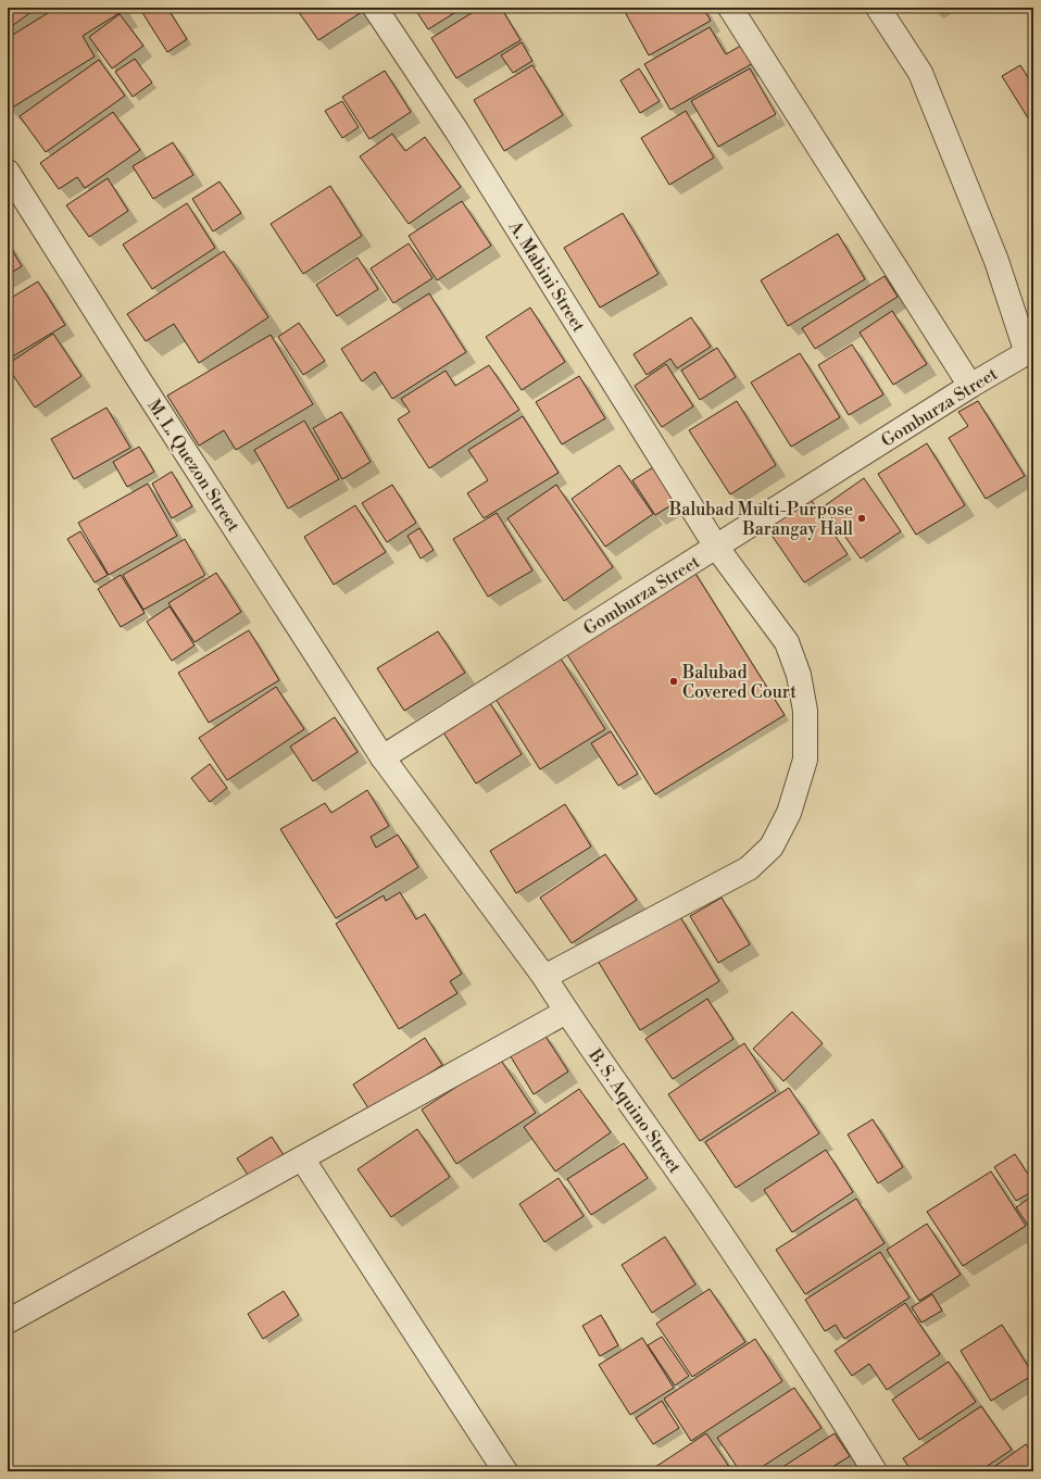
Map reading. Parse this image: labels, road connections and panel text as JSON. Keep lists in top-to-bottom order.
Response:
{
  "streets": {
    "street": [
      "A. Mabini Street",
      "Gomburza Street",
      "M. L. Quezon Street",
      "B. S. Aquino Street"
    ]
  },
  "crossings": [
    ["A. Mabini Street", "Gomburza Street"],
    ["A. Mabini Street", "B. S. Aquino Street"],
    ["Gomburza Street", "M. L. Quezon Street"],
    ["Gomburza Street", "B. S. Aquino Street"],
    ["M. L. Quezon Street", "B. S. Aquino Street"]
  ],
  "places": ["Balubad Multi-Purpose Barangay Hall", "Balubad Covered Court"]
}
